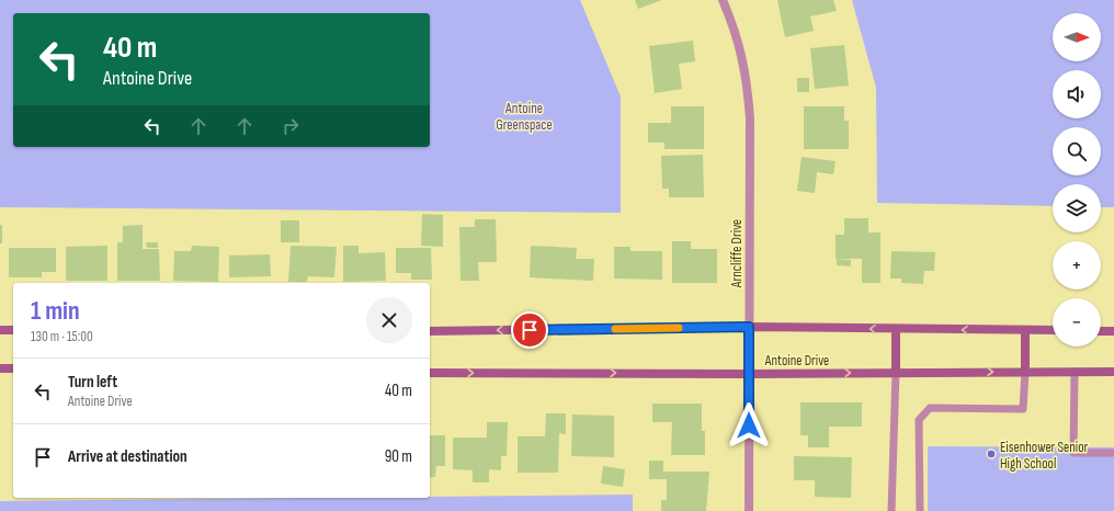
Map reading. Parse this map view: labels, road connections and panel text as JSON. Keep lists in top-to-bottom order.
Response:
{
  "streets": {
    "main road": ["Antoine Drive"],
    "street": ["Arncliffe Drive"]
  },
  "crossings": [
    ["Arncliffe Drive", "Antoine Drive"]
  ],
  "parks": ["Antoine Greenspace"],
  "places": ["Eisenhower Senior High School"],
  "north": "right",
  "page": {
    "map_buttons": ["+", "−"],
    "turn": ["40 m", "Antoine Drive"],
    "heading": ["1 min", "130 m · 15:00"],
    "list": [
      {
        "name": "Turn left",
        "note": "Antoine Drive",
        "value": "40 m"
      },
      {
        "name": "Arrive at destination",
        "value": "90 m"
      }
    ]
  }
}
